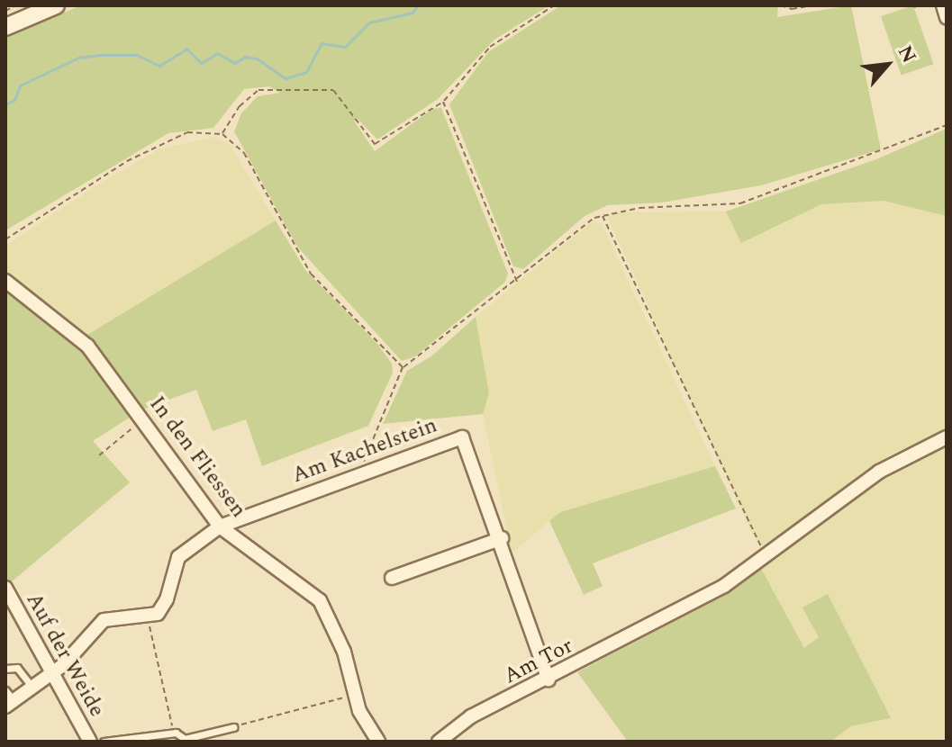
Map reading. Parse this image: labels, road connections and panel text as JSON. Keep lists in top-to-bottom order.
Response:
{
  "streets": {
    "street": [
      "Am Kachelstein",
      "In den Fliessen",
      "Auf der Weide",
      "Am Tor"
    ]
  },
  "crossings": [
    ["Am Kachelstein", "In den Fliessen"],
    ["Am Kachelstein", "Am Tor"]
  ],
  "north": "top right"
}
